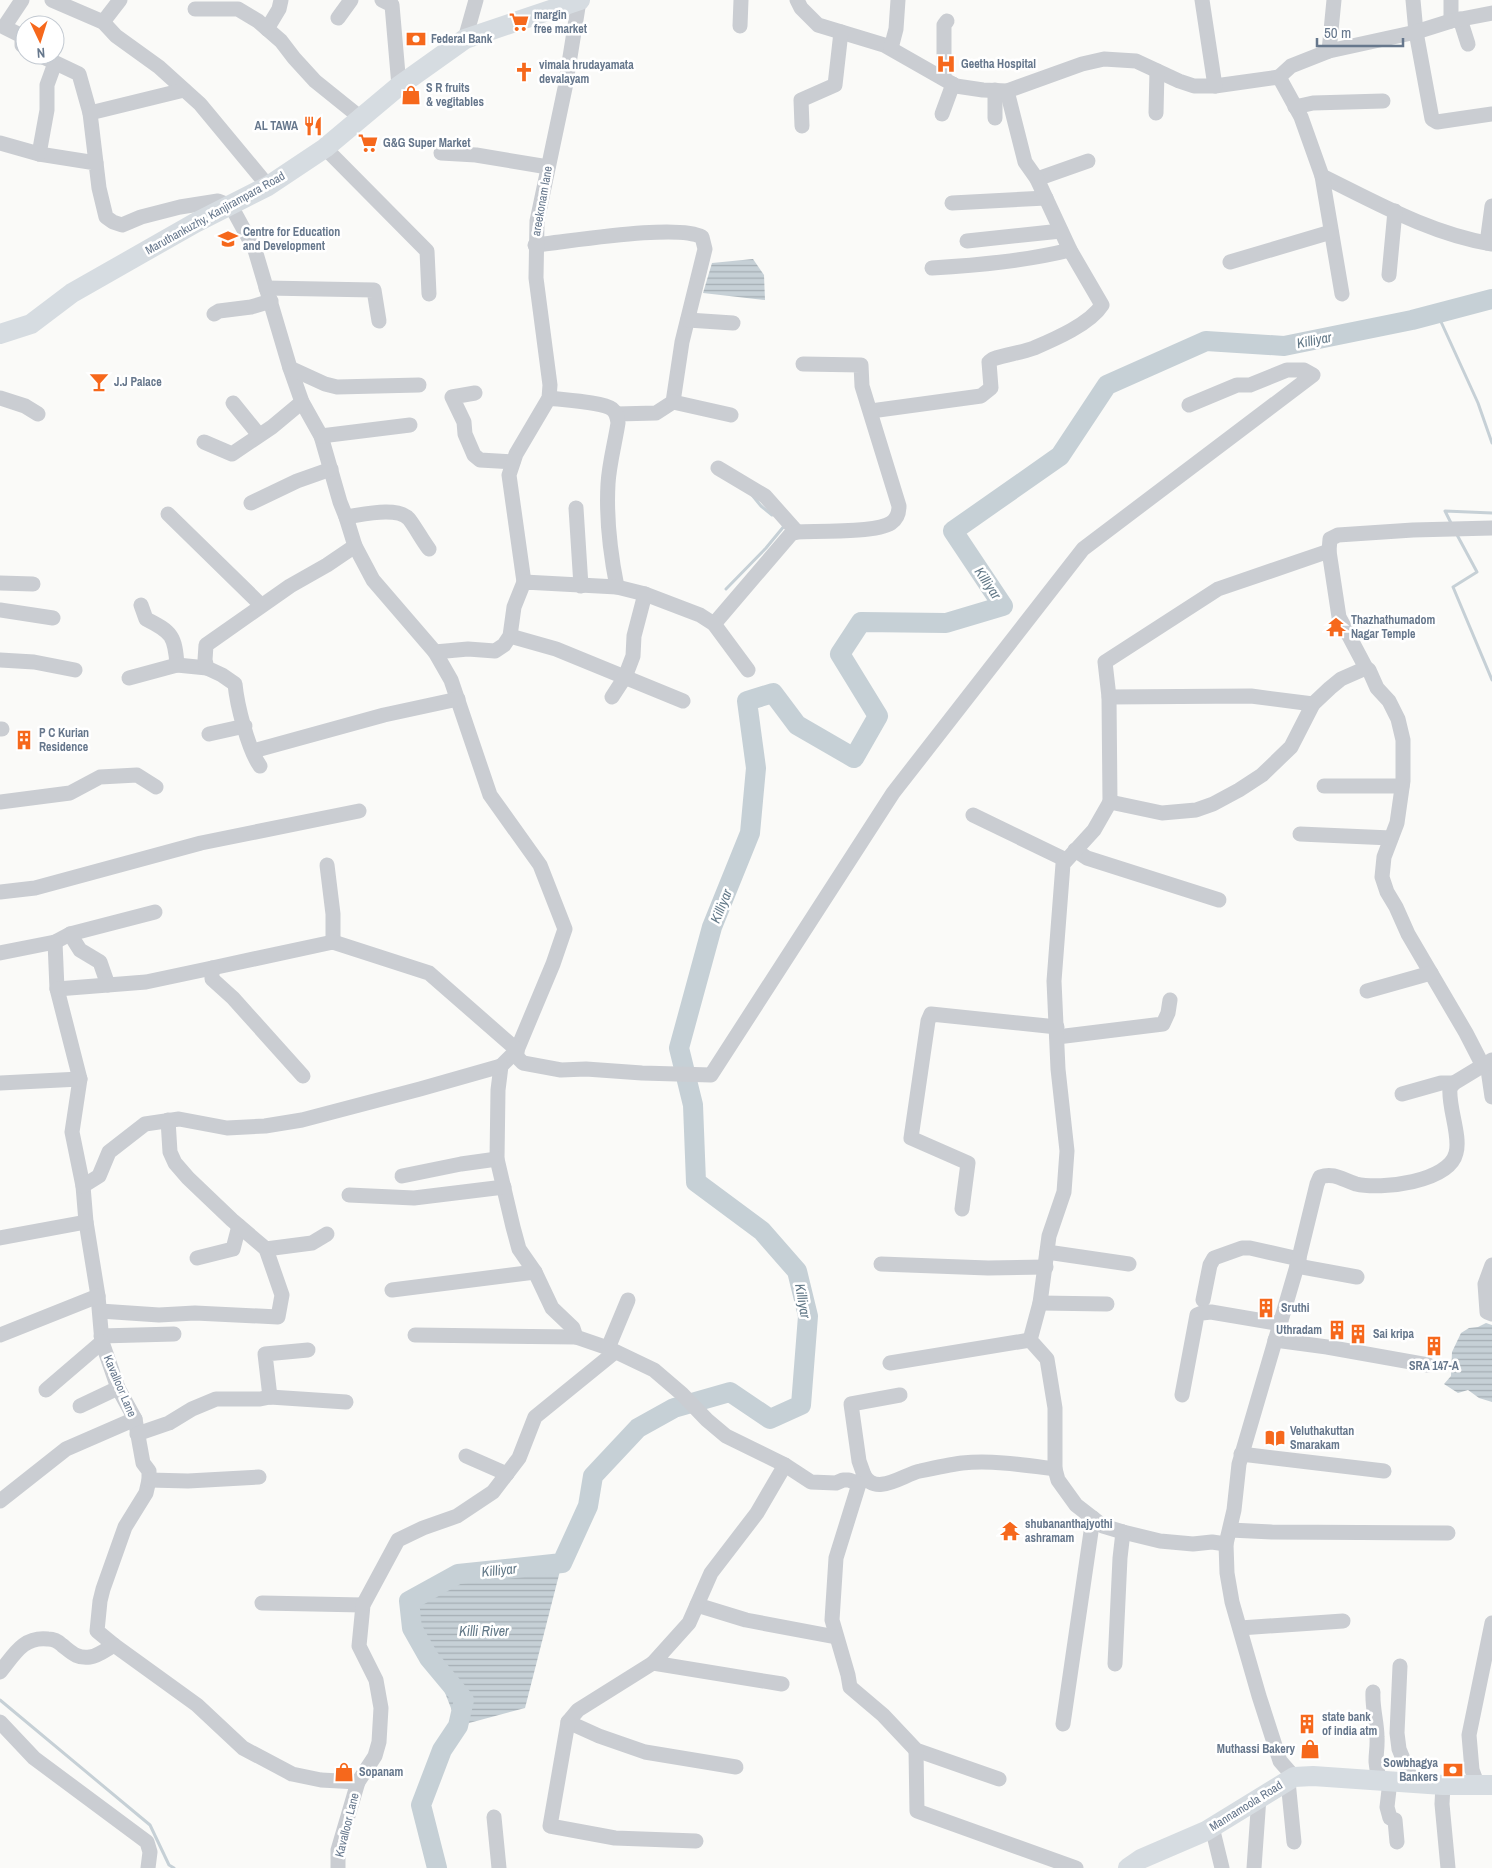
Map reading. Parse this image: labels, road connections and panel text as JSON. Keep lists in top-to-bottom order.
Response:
{
  "streets": {
    "main road": ["Maruthankuzhy, Kanjirampara Road", "Mannamoola Road"],
    "street": ["areekonam lane", "Kavalloor Lane"]
  },
  "crossings": [
    ["areekonam lane", "Maruthankuzhy, Kanjirampara Road"]
  ],
  "water": ["Killiyar", "Killi River"],
  "places": {
    "supermarket": ["margin free market", "G&G Super Market"],
    "bank": ["Federal Bank", "Sowbhagya Bankers"],
    "hospital": ["Geetha Hospital"],
    "church": ["vimala hrudayamata devalayam"],
    "shop": ["S R fruits & vegitables", "Muthassi Bakery", "Sopanam"],
    "restaurant": ["AL TAWA"],
    "school or university": ["Centre for Education and Development"],
    "bar": ["J.J Palace"],
    "temple": ["Thazhathumadom Nagar Temple", "shubananthajyothi ashramam"],
    "building": [
      "P C Kurian Residence",
      "Sruthi",
      "Uthradam",
      "Sai kripa",
      "SRA 147-A",
      "state bank of india atm"
    ],
    "library": ["Veluthakuttan Smarakam"]
  },
  "scale_bar": "50 m",
  "north": "bottom"
}
